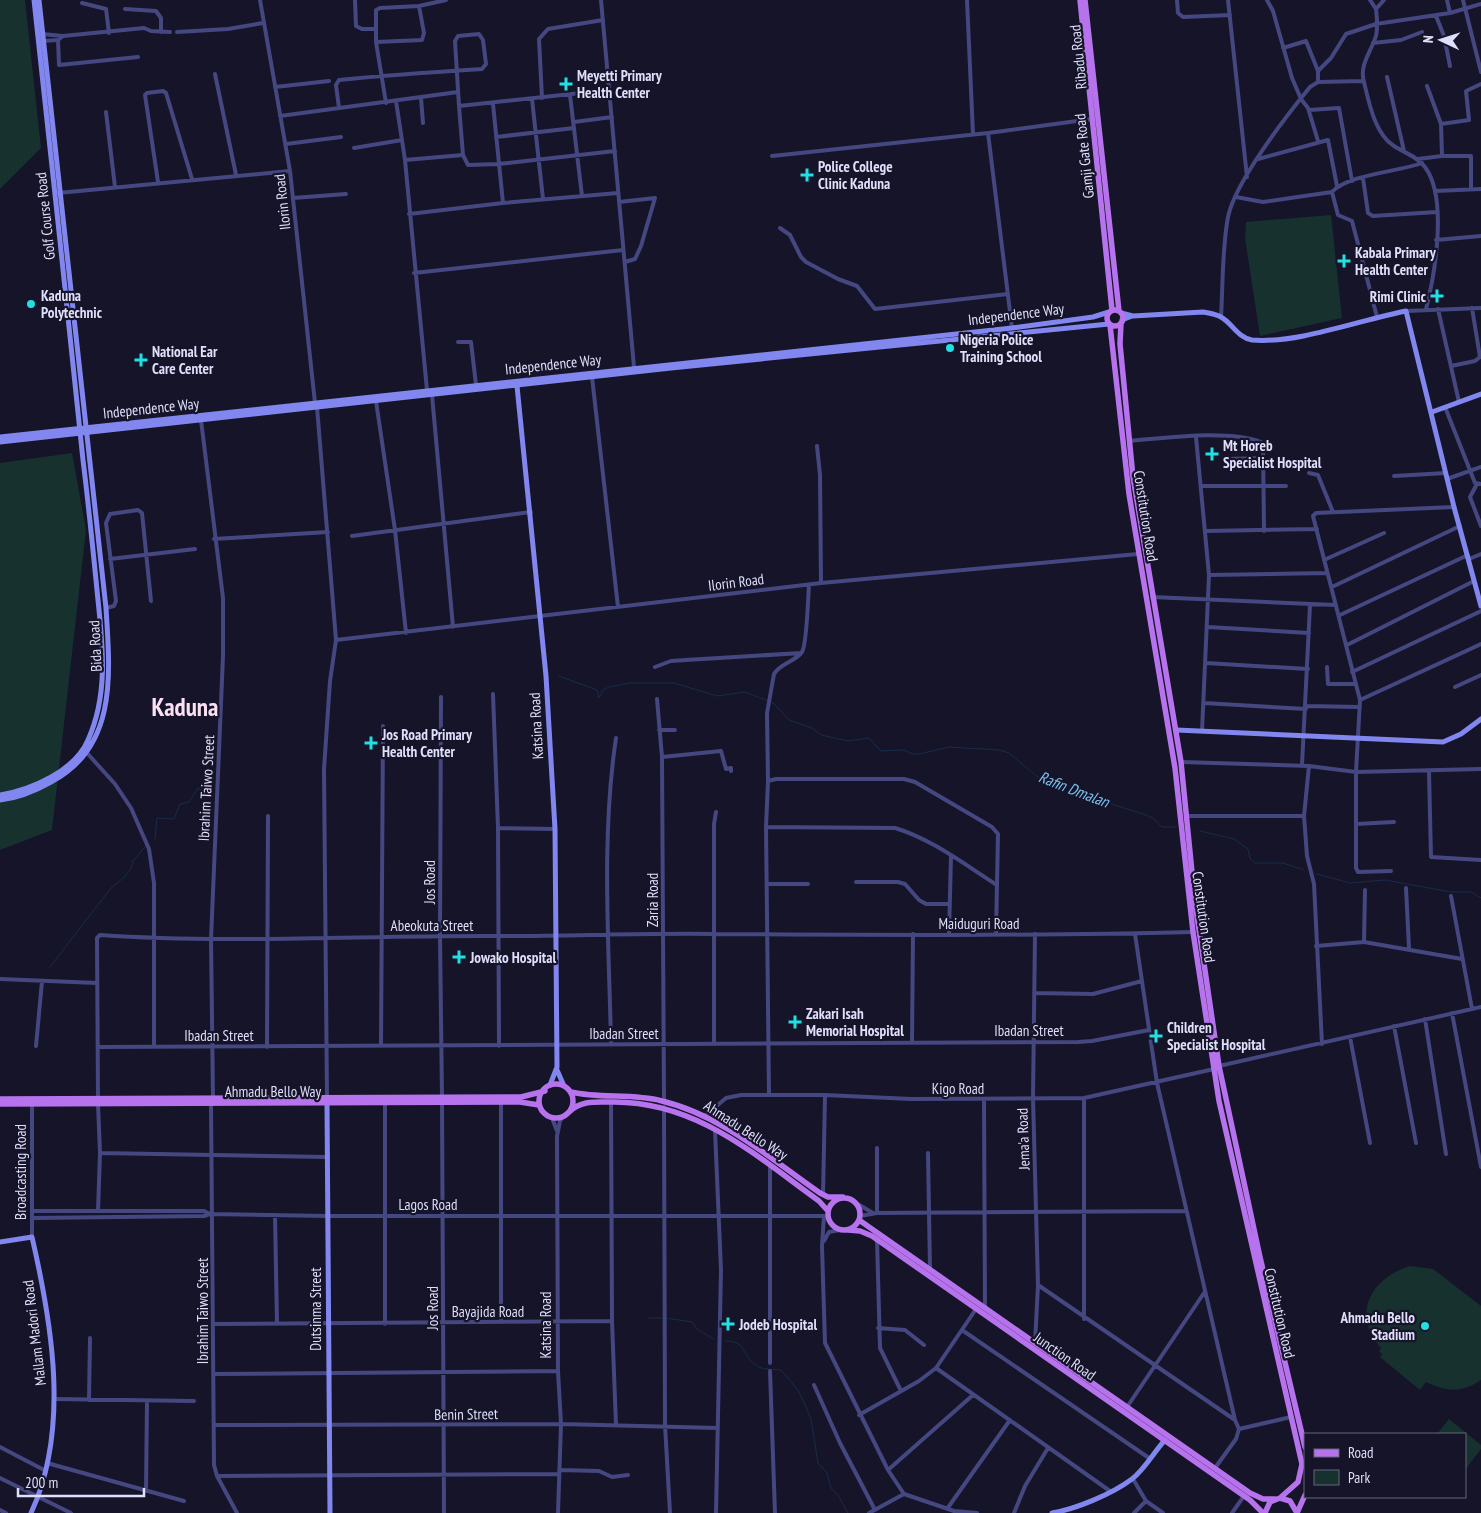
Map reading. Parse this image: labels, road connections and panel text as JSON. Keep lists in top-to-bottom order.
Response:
{
  "streets": {
    "main road": [
      "Ribadu Road",
      "Gamji Gate Road",
      "Constitution Road",
      "Ahmadu Bello Way",
      "Junction Road"
    ],
    "street": [
      "Ilorin Road",
      "Golf Course Road",
      "Independence Way",
      "Bida Road",
      "Katsina Road",
      "Ibrahim Taiwo Street",
      "Jos Road",
      "Zaria Road",
      "Maiduguri Road",
      "Abeokuta Street",
      "Ibadan Street",
      "Kigo Road",
      "Jema'a Road",
      "Broadcasting Road",
      "Lagos Road",
      "Dutsinma Street",
      "Bayajida Road",
      "Mallam Madori Road",
      "Benin Street"
    ]
  },
  "crossings": [
    ["Ribadu Road", "Gamji Gate Road"],
    ["Ribadu Road", "Independence Way"],
    ["Ribadu Road", "Constitution Road"],
    ["Gamji Gate Road", "Independence Way"],
    ["Gamji Gate Road", "Constitution Road"],
    ["Ilorin Road", "Independence Way"],
    ["Ilorin Road", "Constitution Road"],
    ["Ilorin Road", "Katsina Road"],
    ["Ilorin Road", "Abeokuta Street"],
    ["Ilorin Road", "Ibadan Street"],
    ["Ilorin Road", "Ahmadu Bello Way"],
    ["Ilorin Road", "Dutsinma Street"],
    ["Golf Course Road", "Independence Way"],
    ["Golf Course Road", "Bida Road"],
    ["Independence Way", "Constitution Road"],
    ["Independence Way", "Bida Road"],
    ["Independence Way", "Katsina Road"],
    ["Independence Way", "Ibrahim Taiwo Street"],
    ["Constitution Road", "Maiduguri Road"],
    ["Constitution Road", "Kigo Road"],
    ["Constitution Road", "Junction Road"],
    ["Katsina Road", "Abeokuta Street"],
    ["Katsina Road", "Ibadan Street"],
    ["Katsina Road", "Ahmadu Bello Way"],
    ["Katsina Road", "Lagos Road"],
    ["Katsina Road", "Bayajida Road"],
    ["Katsina Road", "Benin Street"],
    ["Ibrahim Taiwo Street", "Abeokuta Street"],
    ["Ibrahim Taiwo Street", "Ibadan Street"],
    ["Ibrahim Taiwo Street", "Ahmadu Bello Way"],
    ["Ibrahim Taiwo Street", "Lagos Road"],
    ["Ibrahim Taiwo Street", "Bayajida Road"],
    ["Ibrahim Taiwo Street", "Benin Street"],
    ["Jos Road", "Abeokuta Street"],
    ["Jos Road", "Ibadan Street"],
    ["Jos Road", "Ahmadu Bello Way"],
    ["Jos Road", "Lagos Road"],
    ["Jos Road", "Bayajida Road"],
    ["Jos Road", "Benin Street"],
    ["Zaria Road", "Abeokuta Street"],
    ["Zaria Road", "Ibadan Street"],
    ["Zaria Road", "Ahmadu Bello Way"],
    ["Zaria Road", "Lagos Road"],
    ["Zaria Road", "Benin Street"],
    ["Maiduguri Road", "Abeokuta Street"],
    ["Maiduguri Road", "Jema'a Road"],
    ["Ibadan Street", "Jema'a Road"],
    ["Kigo Road", "Ahmadu Bello Way"],
    ["Kigo Road", "Jema'a Road"],
    ["Ahmadu Bello Way", "Broadcasting Road"],
    ["Ahmadu Bello Way", "Lagos Road"],
    ["Ahmadu Bello Way", "Dutsinma Street"],
    ["Ahmadu Bello Way", "Junction Road"],
    ["Jema'a Road", "Junction Road"],
    ["Broadcasting Road", "Lagos Road"],
    ["Broadcasting Road", "Mallam Madori Road"],
    ["Lagos Road", "Dutsinma Street"],
    ["Lagos Road", "Junction Road"],
    ["Dutsinma Street", "Bayajida Road"],
    ["Dutsinma Street", "Benin Street"]
  ],
  "districts": ["Kaduna"],
  "water": ["Rafin Dmalan"],
  "places": {
    "health": [
      "Meyetti Primary Health Center",
      "Police College Clinic Kaduna",
      "Kabala Primary Health Center",
      "Rimi Clinic",
      "National Ear Care Center",
      "Mt Horeb Specialist Hospital",
      "Jos Road Primary Health Center",
      "Jowako Hospital",
      "Zakari Isah Memorial Hospital",
      "Children Specialist Hospital",
      "Jodeb Hospital"
    ],
    "other": ["Kaduna Polytechnic", "Nigeria Police Training School", "Ahmadu Bello Stadium"]
  },
  "legend": ["Road", "Park"],
  "scale_bar": "200 m",
  "north": "left"
}
